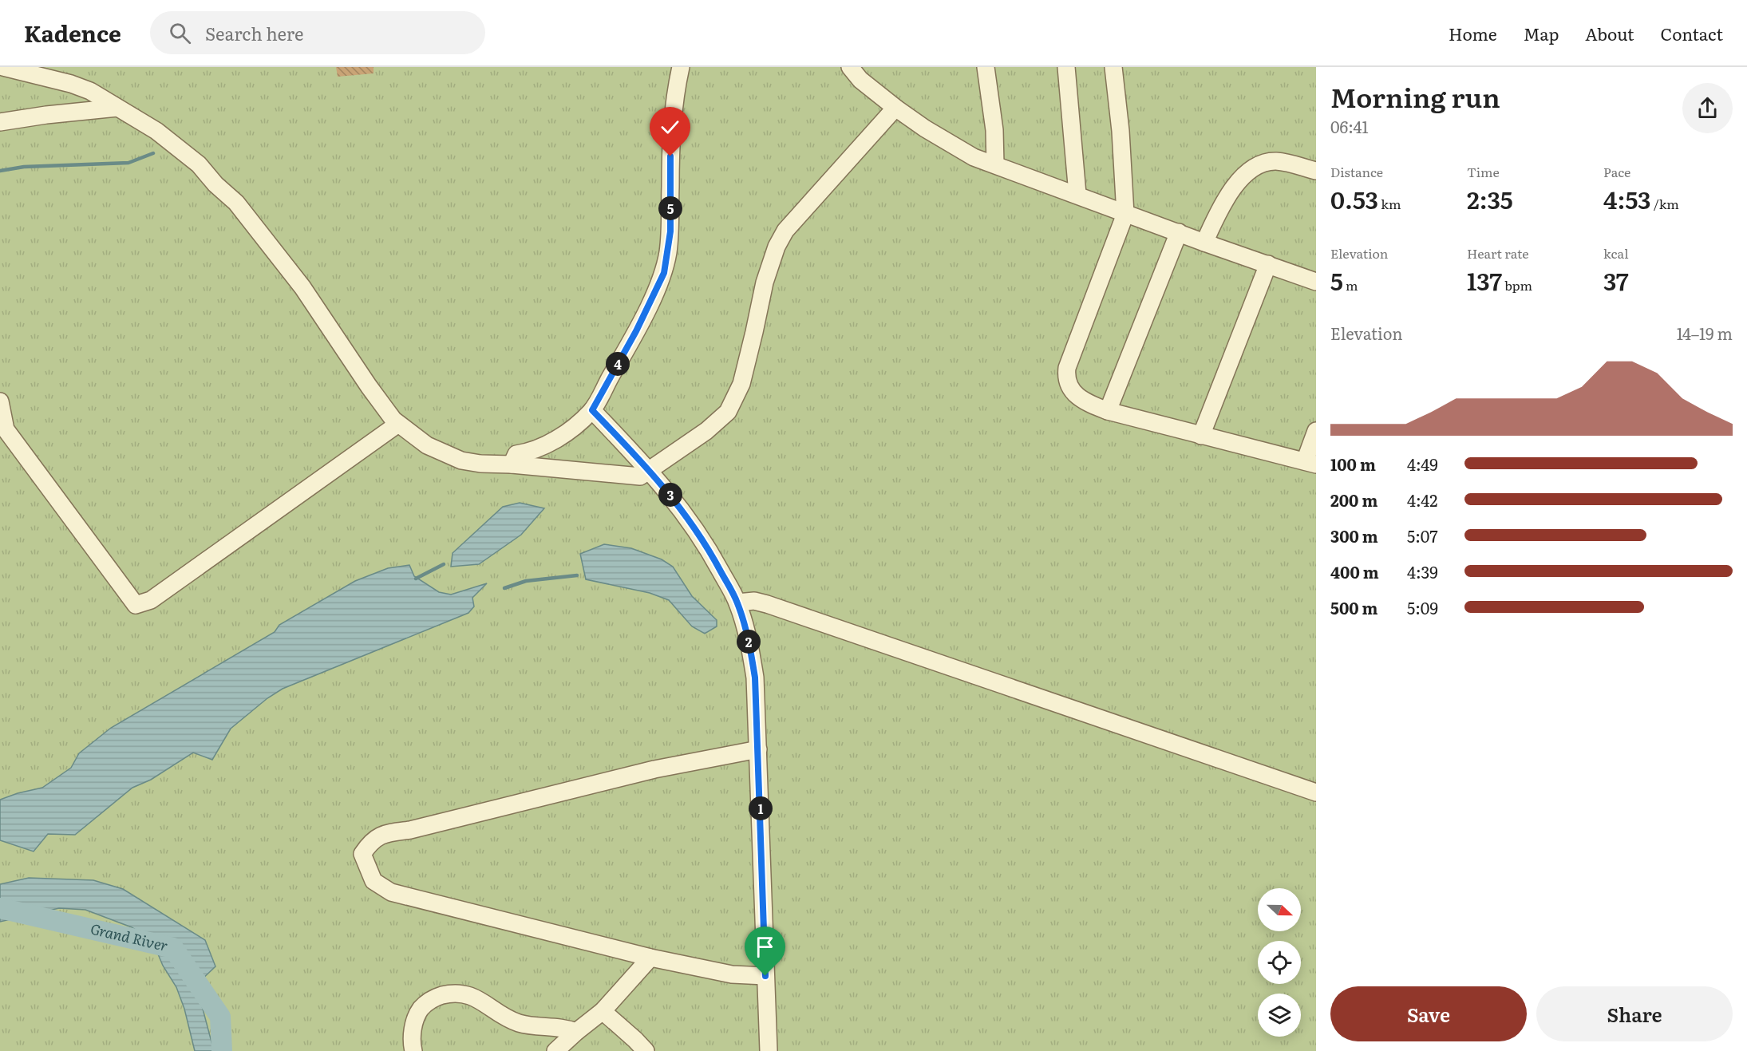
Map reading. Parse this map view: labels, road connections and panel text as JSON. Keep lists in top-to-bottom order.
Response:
{
  "water": ["Grand River"],
  "north": "right",
  "page": {
    "header": "Kadence",
    "search": "Search here",
    "nav": [
      "Home",
      "Map",
      "About",
      "Contact"
    ],
    "heading": ["Morning run", "06:41"],
    "stats": [
      ["Distance", "0.53 km"],
      ["Time", "2:35"],
      ["Pace", "4:53 /km"],
      ["Elevation", "5 m"],
      ["Heart rate", "137 bpm"],
      ["kcal", "37"]
    ],
    "pins": [
      "5",
      "4",
      "3",
      "2",
      "1"
    ],
    "chart": ["Elevation", "14–19 m"],
    "list": [
      {
        "name": "100 m",
        "note": "4:49"
      },
      {
        "name": "200 m",
        "note": "4:42"
      },
      {
        "name": "300 m",
        "note": "5:07"
      },
      {
        "name": "400 m",
        "note": "4:39"
      },
      {
        "name": "500 m",
        "note": "5:09"
      }
    ],
    "buttons": ["Save", "Share"]
  }
}
